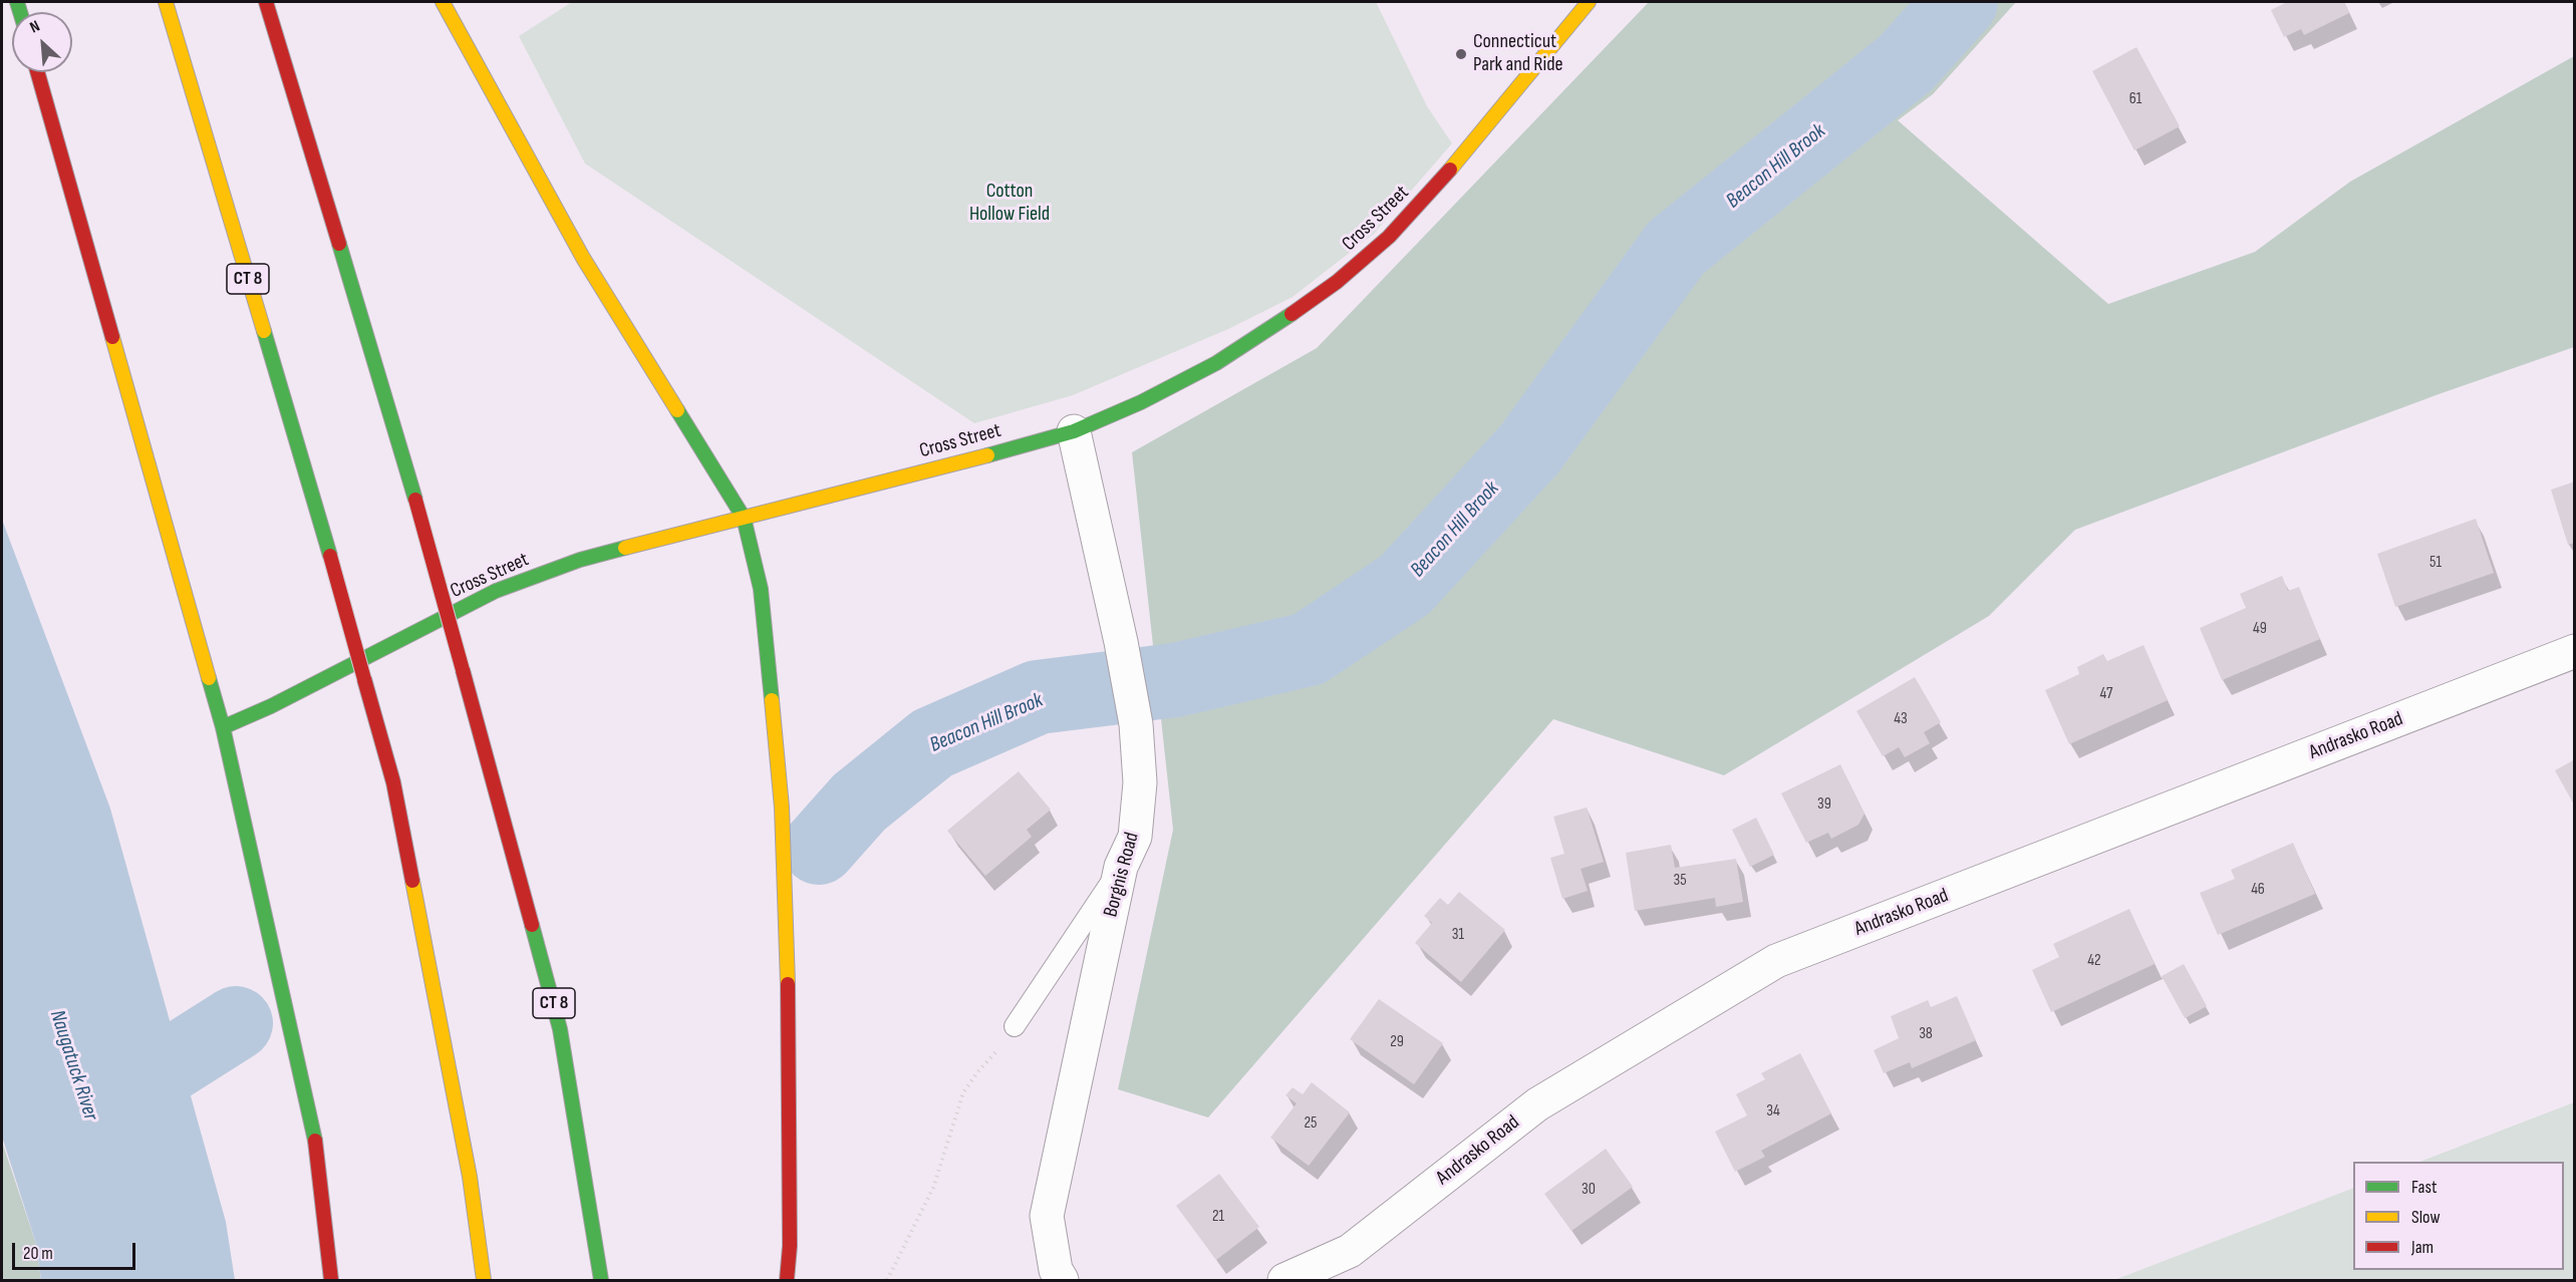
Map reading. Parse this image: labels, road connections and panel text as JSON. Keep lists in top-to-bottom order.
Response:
{
  "streets": {
    "main road": ["Cross Street", "CT 8"],
    "street": ["Andrasko Road", "Borgnis Road"]
  },
  "crossings": [
    ["Cross Street", "Borgnis Road"]
  ],
  "water": ["Beacon Hill Brook", "Naugatuck River"],
  "parks": ["Cotton Hollow Field"],
  "places": ["Connecticut Park and Ride"],
  "house_numbers": [
    "61",
    "51",
    "49",
    "47",
    "43",
    "39",
    "35",
    "46",
    "31",
    "42",
    "38",
    "29",
    "34",
    "25",
    "30",
    "21"
  ],
  "legend": ["Fast", "Slow", "Jam"],
  "scale_bar": "20 m",
  "north": "top left"
}
